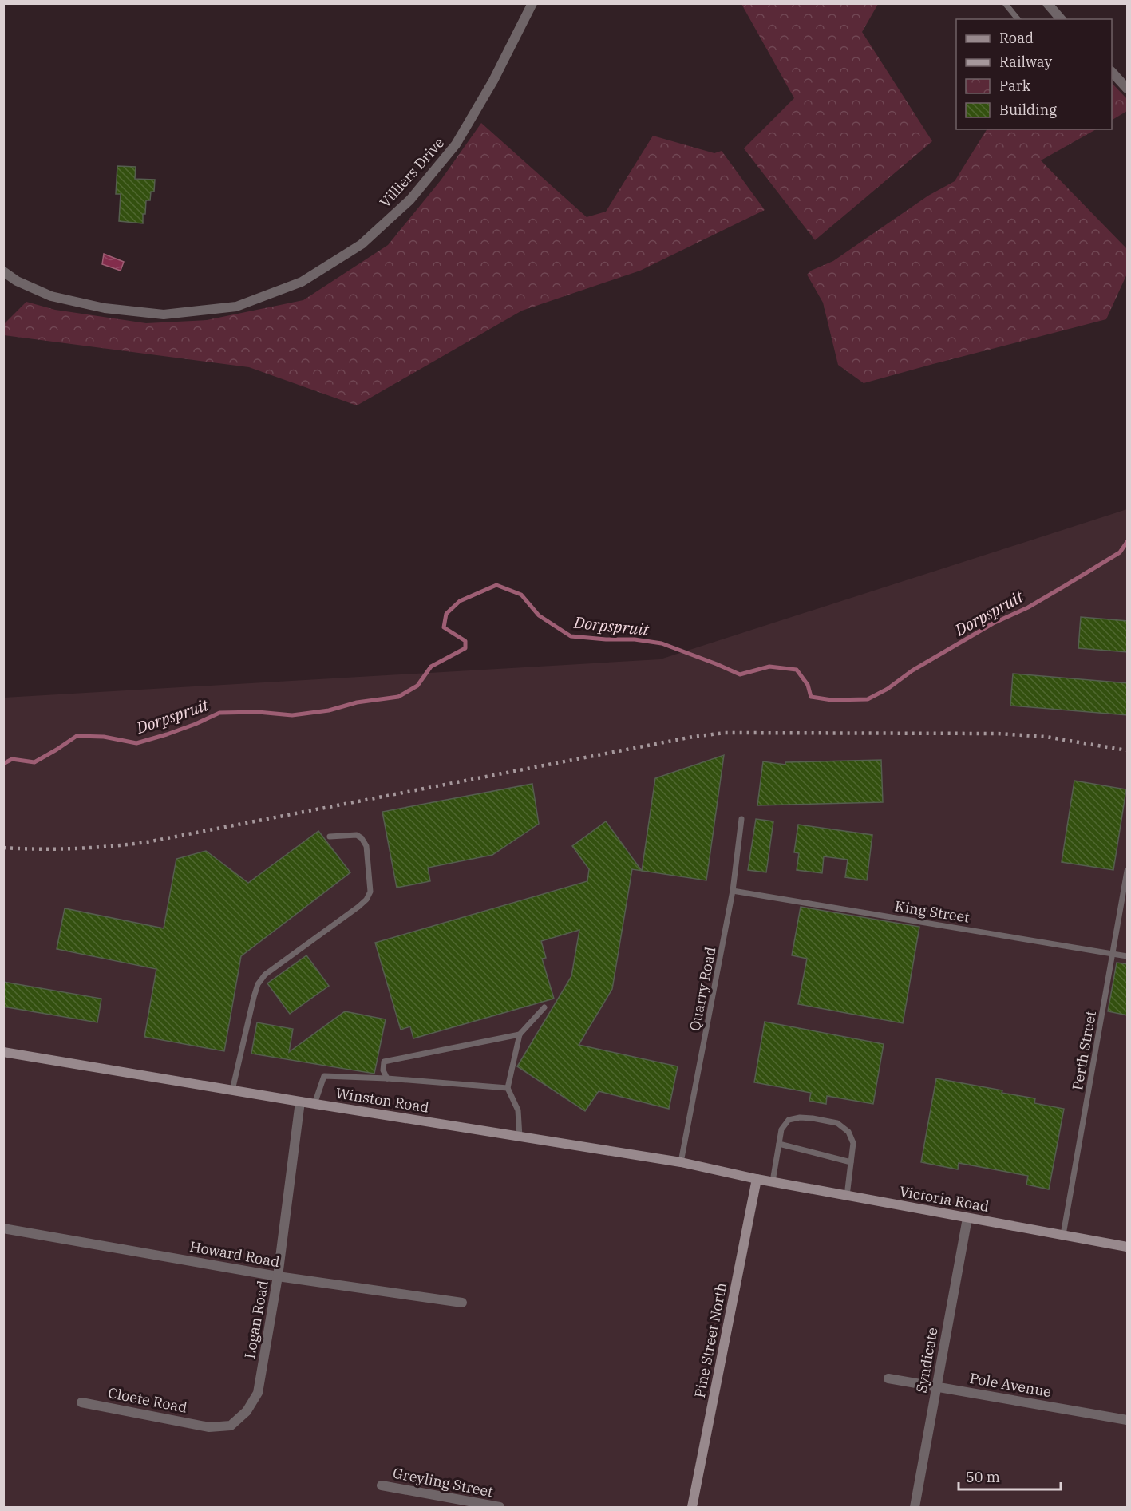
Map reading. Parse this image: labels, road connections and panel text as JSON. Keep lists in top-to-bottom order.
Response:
{
  "streets": {
    "street": [
      "Villiers Drive",
      "Winston Road",
      "Victoria Road",
      "Howard Road",
      "Logan Road",
      "Pine Street North",
      "Syndicate",
      "Pole Avenue",
      "Cloete Road",
      "Greyling Street"
    ],
    "lane": ["King Street", "Quarry Road", "Perth Street"]
  },
  "crossings": [
    ["King Street", "Quarry Road"],
    ["King Street", "Perth Street"],
    ["Quarry Road", "Winston Road"],
    ["Perth Street", "Victoria Road"],
    ["Winston Road", "Victoria Road"],
    ["Winston Road", "Logan Road"],
    ["Winston Road", "Pine Street North"],
    ["Victoria Road", "Pine Street North"],
    ["Victoria Road", "Syndicate"],
    ["Howard Road", "Logan Road"],
    ["Logan Road", "Cloete Road"],
    ["Syndicate", "Pole Avenue"]
  ],
  "water": ["Dorpspruit"],
  "legend": [
    "Road",
    "Railway",
    "Park",
    "Building"
  ],
  "scale_bar": "50 m"
}
